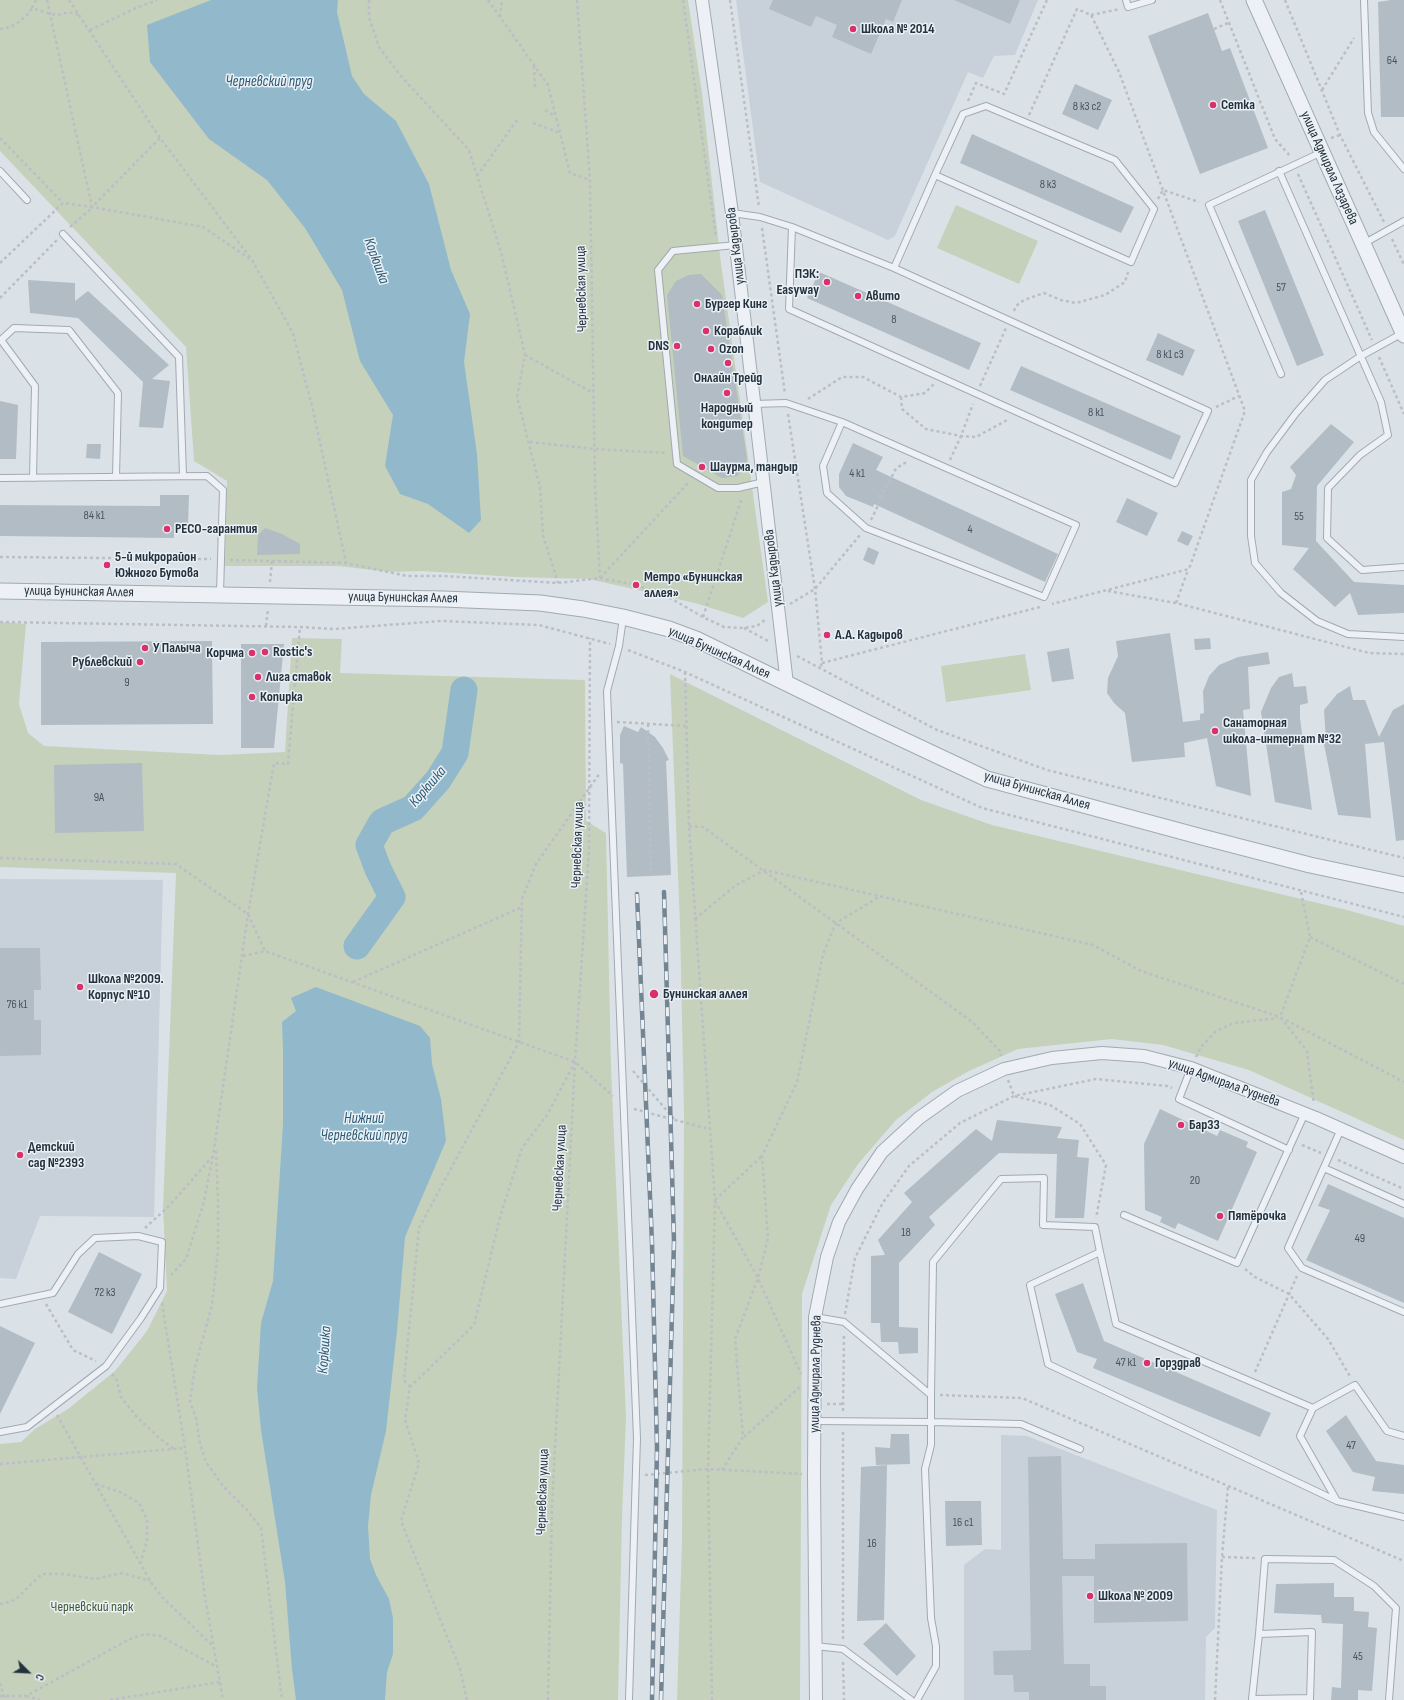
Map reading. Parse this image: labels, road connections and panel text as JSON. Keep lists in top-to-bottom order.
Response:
{
  "streets": {
    "street": [
      "улица Адмирала Лазарева",
      "улица Кадырова",
      "улица Бунинская Аллея",
      "улица Адмирала Руднева"
    ],
    "path": ["Черневская улица"]
  },
  "crossings": [
    ["улица Кадырова", "улица Бунинская Аллея"]
  ],
  "water": ["Черневский пруд", "Корюшка", "Нижний Черневский пруд"],
  "parks": ["Черневский парк"],
  "places": [
    "Школа № 2014",
    "Сетка",
    "ПЭК: Easyway",
    "Авито",
    "Бургер Кинг",
    "Кораблик",
    "DNS",
    "Ozon",
    "Онлайн Трейд",
    "Народный кондитер",
    "Шаурма, тандыр",
    "РЕСО-гарантия",
    "5-й микрорайон Южного Бутова",
    "Метро «Бунинская аллея»",
    "А.А. Кадыров",
    "У Палыча",
    "Rostic's",
    "Корчма",
    "Рублевский",
    "Лига ставок",
    "Копирка",
    "Санаторная школа-интернат №32",
    "Школа №2009. Корпус №10",
    "Бунинская аллея",
    "Бар33",
    "Детский сад №2393",
    "Пятёрочка",
    "Горздрав",
    "Школа № 2009"
  ],
  "house_numbers": [
    "64",
    "8 к3 с2",
    "8 к3",
    "57",
    "8",
    "8 к1 с3",
    "8 к1",
    "4 к1",
    "84 к1",
    "55",
    "4",
    "9",
    "9А",
    "76 к1",
    "20",
    "18",
    "49",
    "72 к3",
    "47 к1",
    "47",
    "16 с1",
    "16",
    "45"
  ],
  "north": "bottom right"
}
